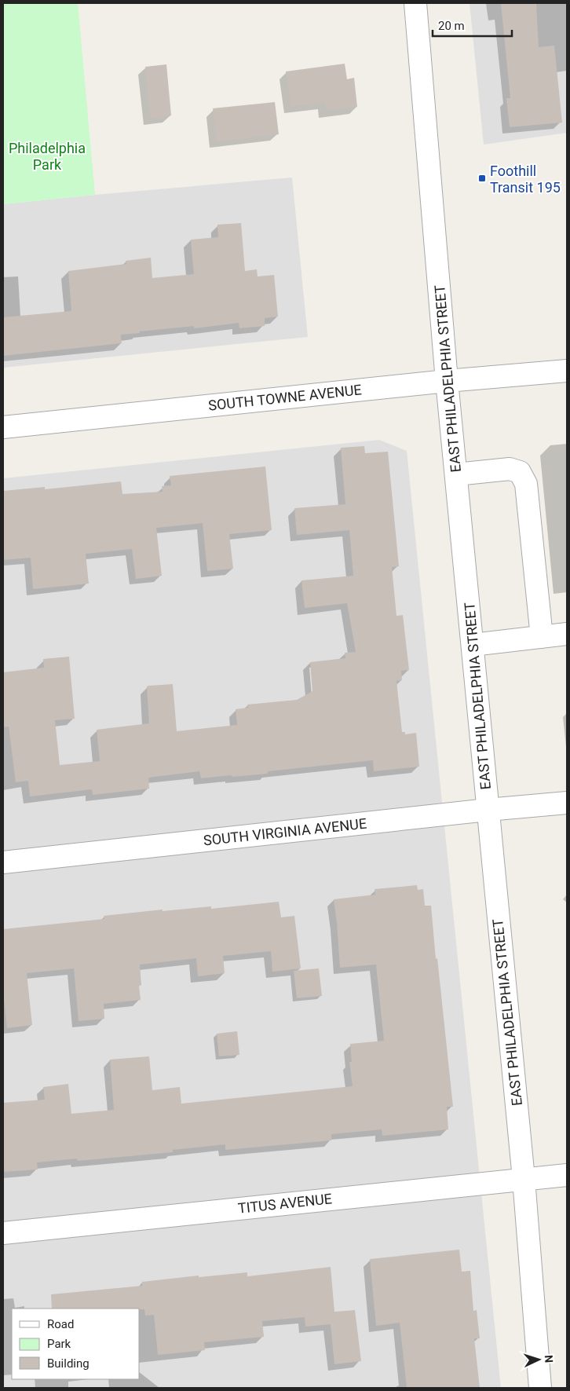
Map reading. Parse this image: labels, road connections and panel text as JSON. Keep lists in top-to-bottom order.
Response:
{
  "streets": {
    "street": [
      "EAST PHILADELPHIA STREET",
      "SOUTH TOWNE AVENUE",
      "SOUTH VIRGINIA AVENUE",
      "TITUS AVENUE"
    ]
  },
  "crossings": [
    ["EAST PHILADELPHIA STREET", "SOUTH TOWNE AVENUE"],
    ["EAST PHILADELPHIA STREET", "SOUTH VIRGINIA AVENUE"],
    ["EAST PHILADELPHIA STREET", "TITUS AVENUE"]
  ],
  "parks": ["Philadelphia Park"],
  "places": {
    "transit": ["Foothill Transit 195"]
  },
  "legend": ["Road", "Park", "Building"],
  "scale_bar": "20 m",
  "north": "right"
}
